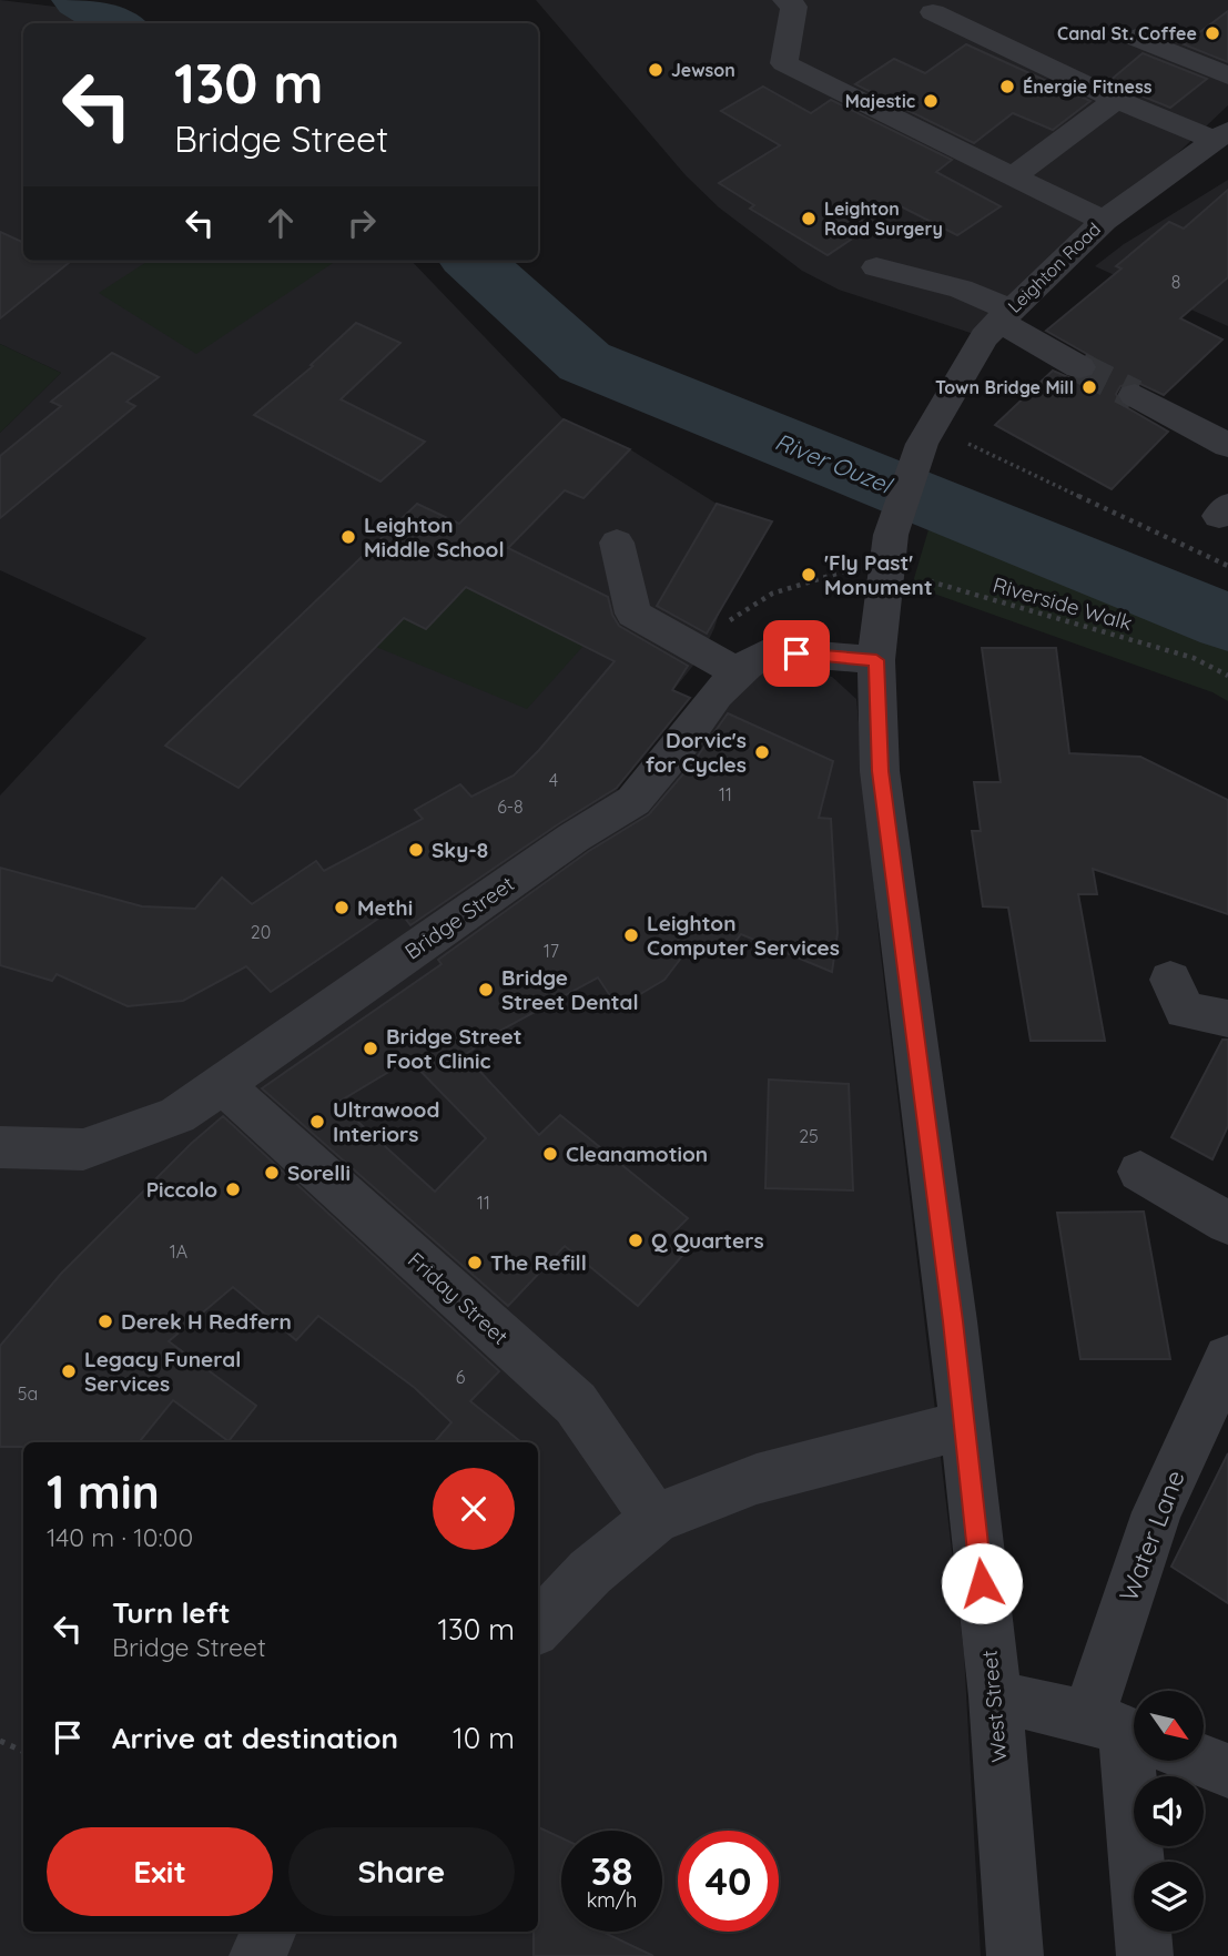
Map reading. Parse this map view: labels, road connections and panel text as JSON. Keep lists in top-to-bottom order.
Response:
{
  "streets": {
    "street": [
      "Leighton Road",
      "Bridge Street",
      "Friday Street",
      "Water Lane",
      "West Street"
    ],
    "path": ["Riverside Walk"]
  },
  "crossings": [
    ["Leighton Road", "West Street"],
    ["Riverside Walk", "West Street"],
    ["Bridge Street", "West Street"]
  ],
  "water": ["River Ouzel"],
  "places": [
    "Canal St. Coffee",
    "Jewson",
    "Énergie Fitness",
    "Majestic",
    "Leighton Road Surgery",
    "Town Bridge Mill",
    "Leighton Middle School",
    "'Fly Past' Monument",
    "Dorvic's for Cycles",
    "Sky-8",
    "Methi",
    "Leighton Computer Services",
    "Bridge Street Dental",
    "Bridge Street Foot Clinic",
    "Ultrawood Interiors",
    "Cleanamotion",
    "Sorelli",
    "Piccolo",
    "Q Quarters",
    "The Refill",
    "Derek H Redfern",
    "Legacy Funeral Services"
  ],
  "house_numbers": [
    "8",
    "4",
    "11",
    "6-8",
    "20",
    "17",
    "25",
    "11",
    "1A",
    "6",
    "5a"
  ],
  "north": "bottom right",
  "page": {
    "turn": ["130 m", "Bridge Street"],
    "heading": ["1 min", "140 m · 10:00"],
    "list": [
      {
        "name": "Turn left",
        "note": "Bridge Street",
        "value": "130 m"
      },
      {
        "name": "Arrive at destination",
        "value": "10 m"
      }
    ],
    "buttons": ["Exit", "Share"],
    "speed": "38 km/h",
    "limit": "40"
  }
}
